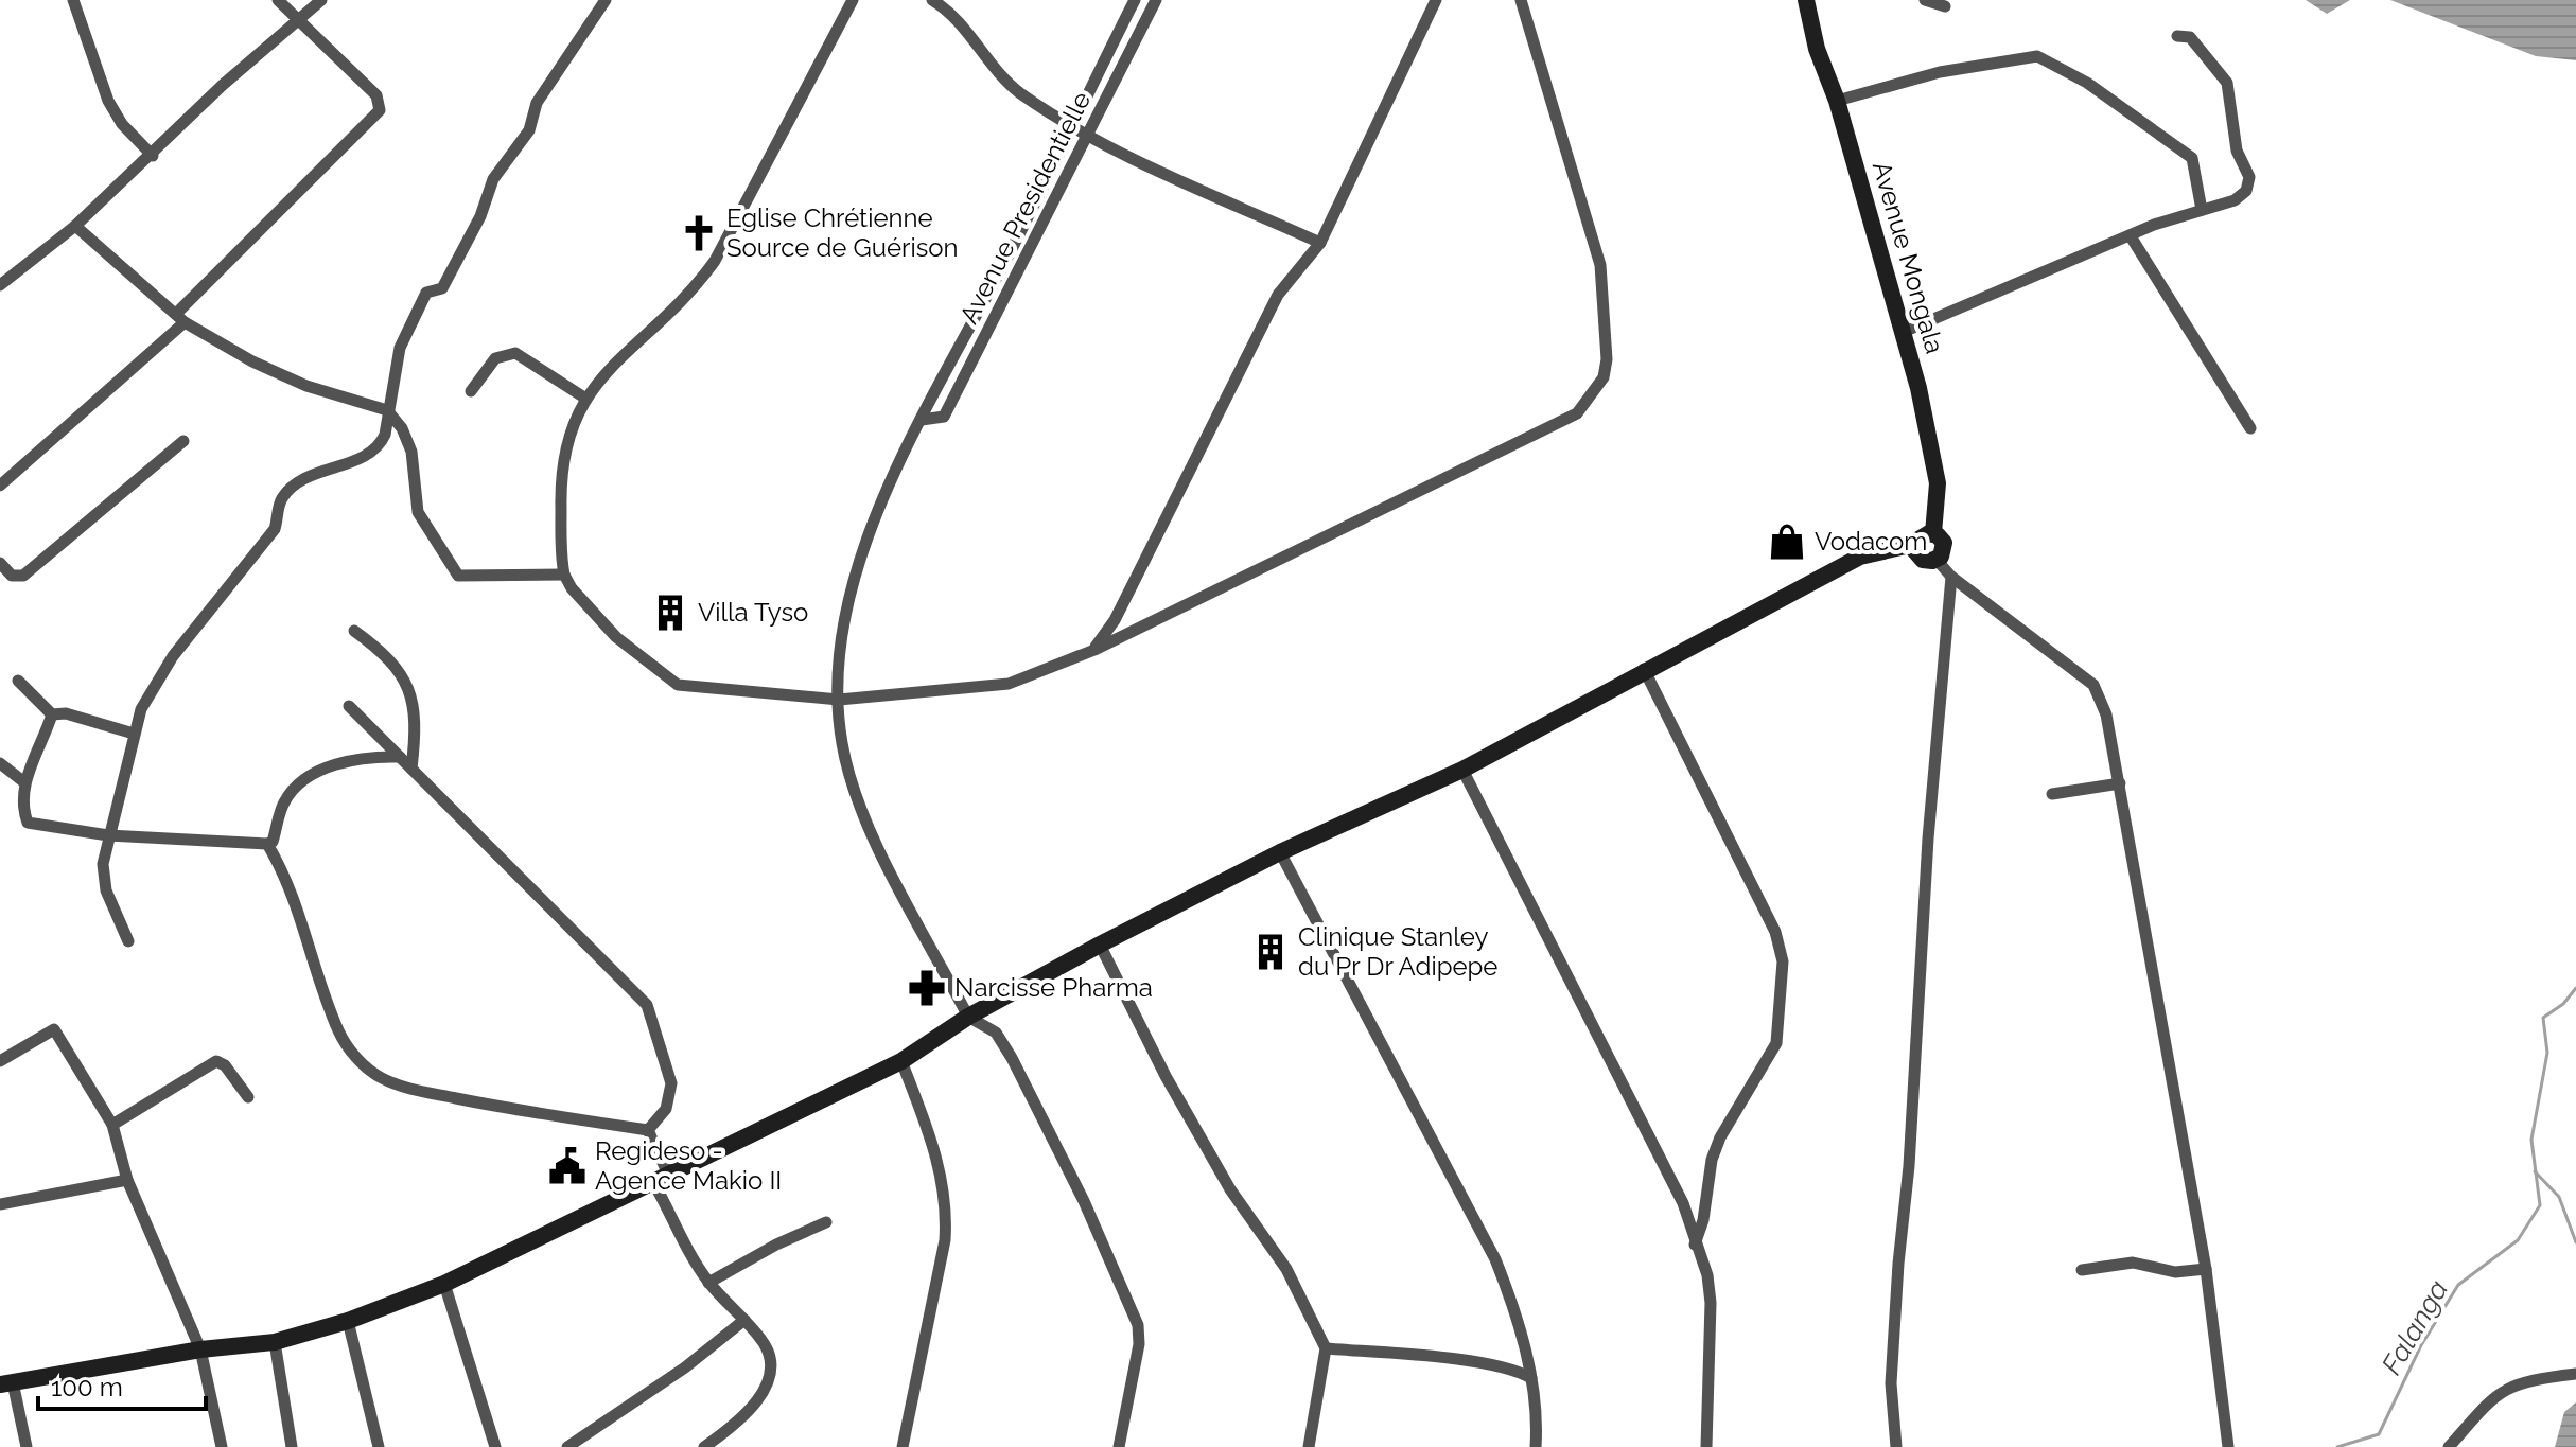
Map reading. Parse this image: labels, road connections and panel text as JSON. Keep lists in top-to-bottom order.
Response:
{
  "streets": {
    "street": ["Avenue Presidentielle", "Avenue Mongala"]
  },
  "water": ["Falanga"],
  "places": {
    "church": ["Eglise Chrétienne Source de Guérison"],
    "shop": ["Vodacom"],
    "building": ["Villa Tyso", "Clinique Stanley du Pr Dr Adipepe"],
    "pharmacy": ["Narcisse Pharma"],
    "public building": ["Regideso - Agence Makio II"]
  },
  "scale_bar": "100 m"
}
